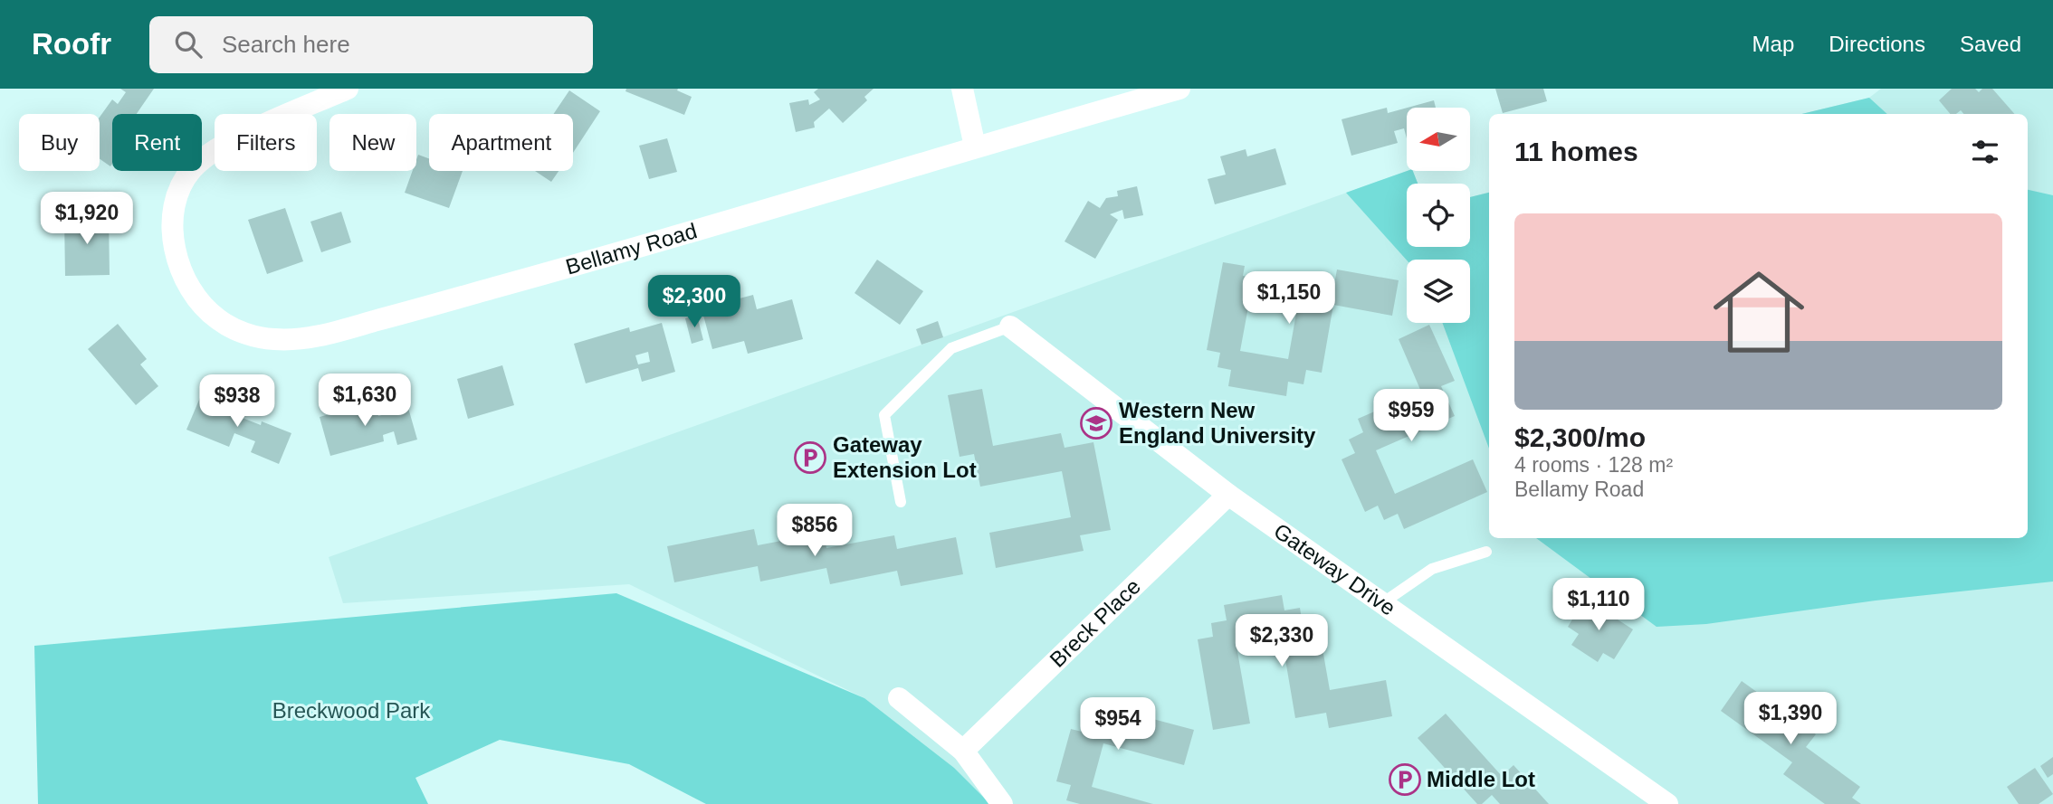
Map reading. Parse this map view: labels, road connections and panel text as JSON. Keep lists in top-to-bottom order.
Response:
{
  "streets": {
    "street": ["Bellamy Road", "Gateway Drive", "Breck Place"]
  },
  "crossings": [
    ["Gateway Drive", "Breck Place"]
  ],
  "parks": ["Breckwood Park"],
  "places": {
    "school or university": ["Western New England University"],
    "parking": ["Gateway Extension Lot", "Middle Lot"]
  },
  "north": "left",
  "page": {
    "header": "Roofr",
    "search": "Search here",
    "nav": ["Map", "Directions", "Saved"],
    "chip": [
      "Buy",
      "Rent",
      "Filters",
      "New",
      "Apartment"
    ],
    "heading": "11 homes",
    "list": [
      {
        "name": "$2,300/mo",
        "note": "4 rooms · 128 m² · Bellamy Road"
      }
    ],
    "price": [
      "$1,920",
      "$1,150",
      "$2,300",
      "$1,630",
      "$938",
      "$959",
      "$856",
      "$1,110",
      "$2,330",
      "$1,390",
      "$954"
    ]
  }
}
